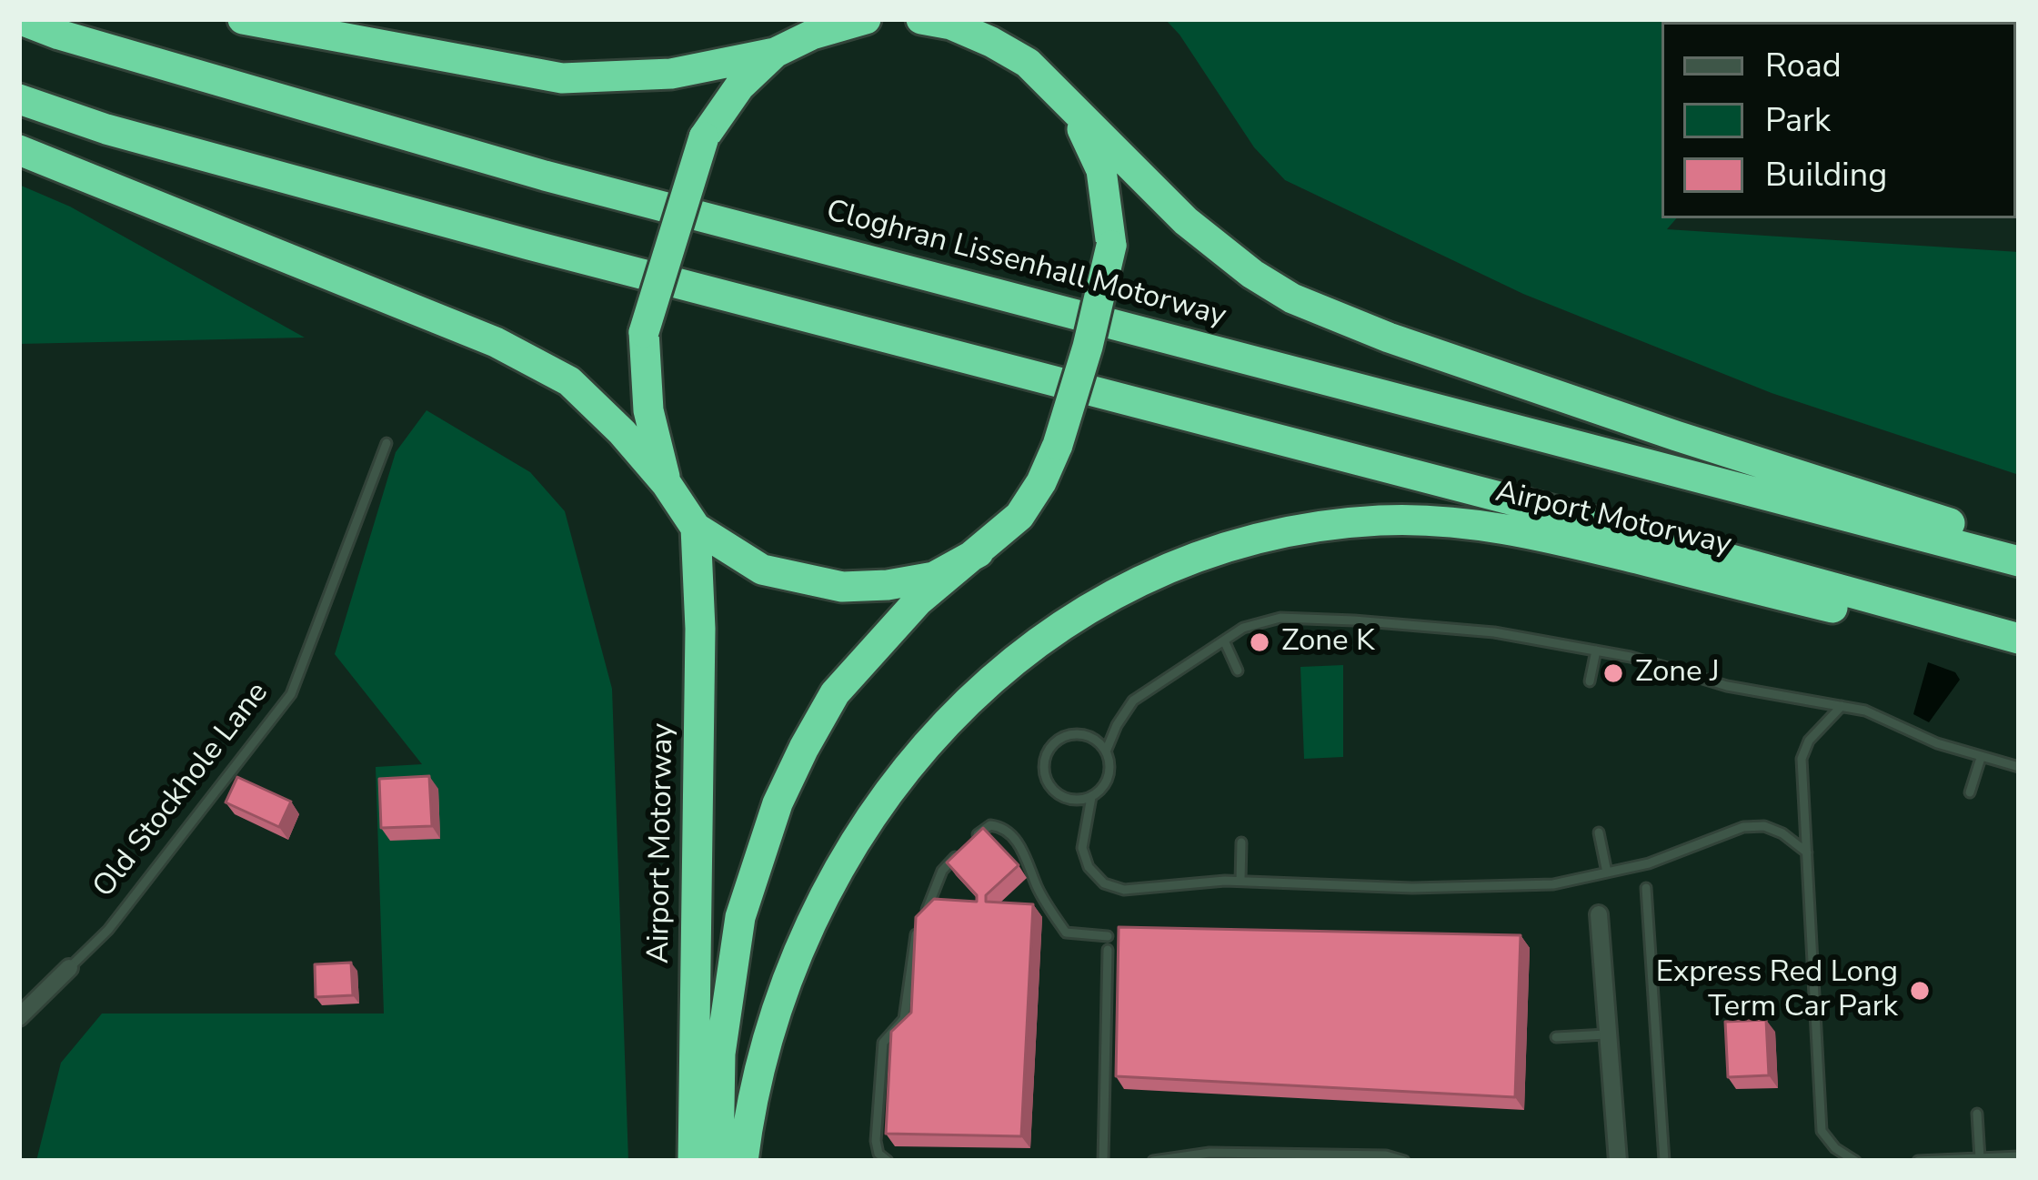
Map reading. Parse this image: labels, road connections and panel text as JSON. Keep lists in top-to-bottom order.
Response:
{
  "streets": {
    "highway": ["Cloghran Lissenhall Motorway", "Airport Motorway"],
    "street": ["Old Stockhole Lane"]
  },
  "places": ["Zone K", "Zone J", "Express Red Long Term Car Park"],
  "legend": ["Road", "Park", "Building"]
}
